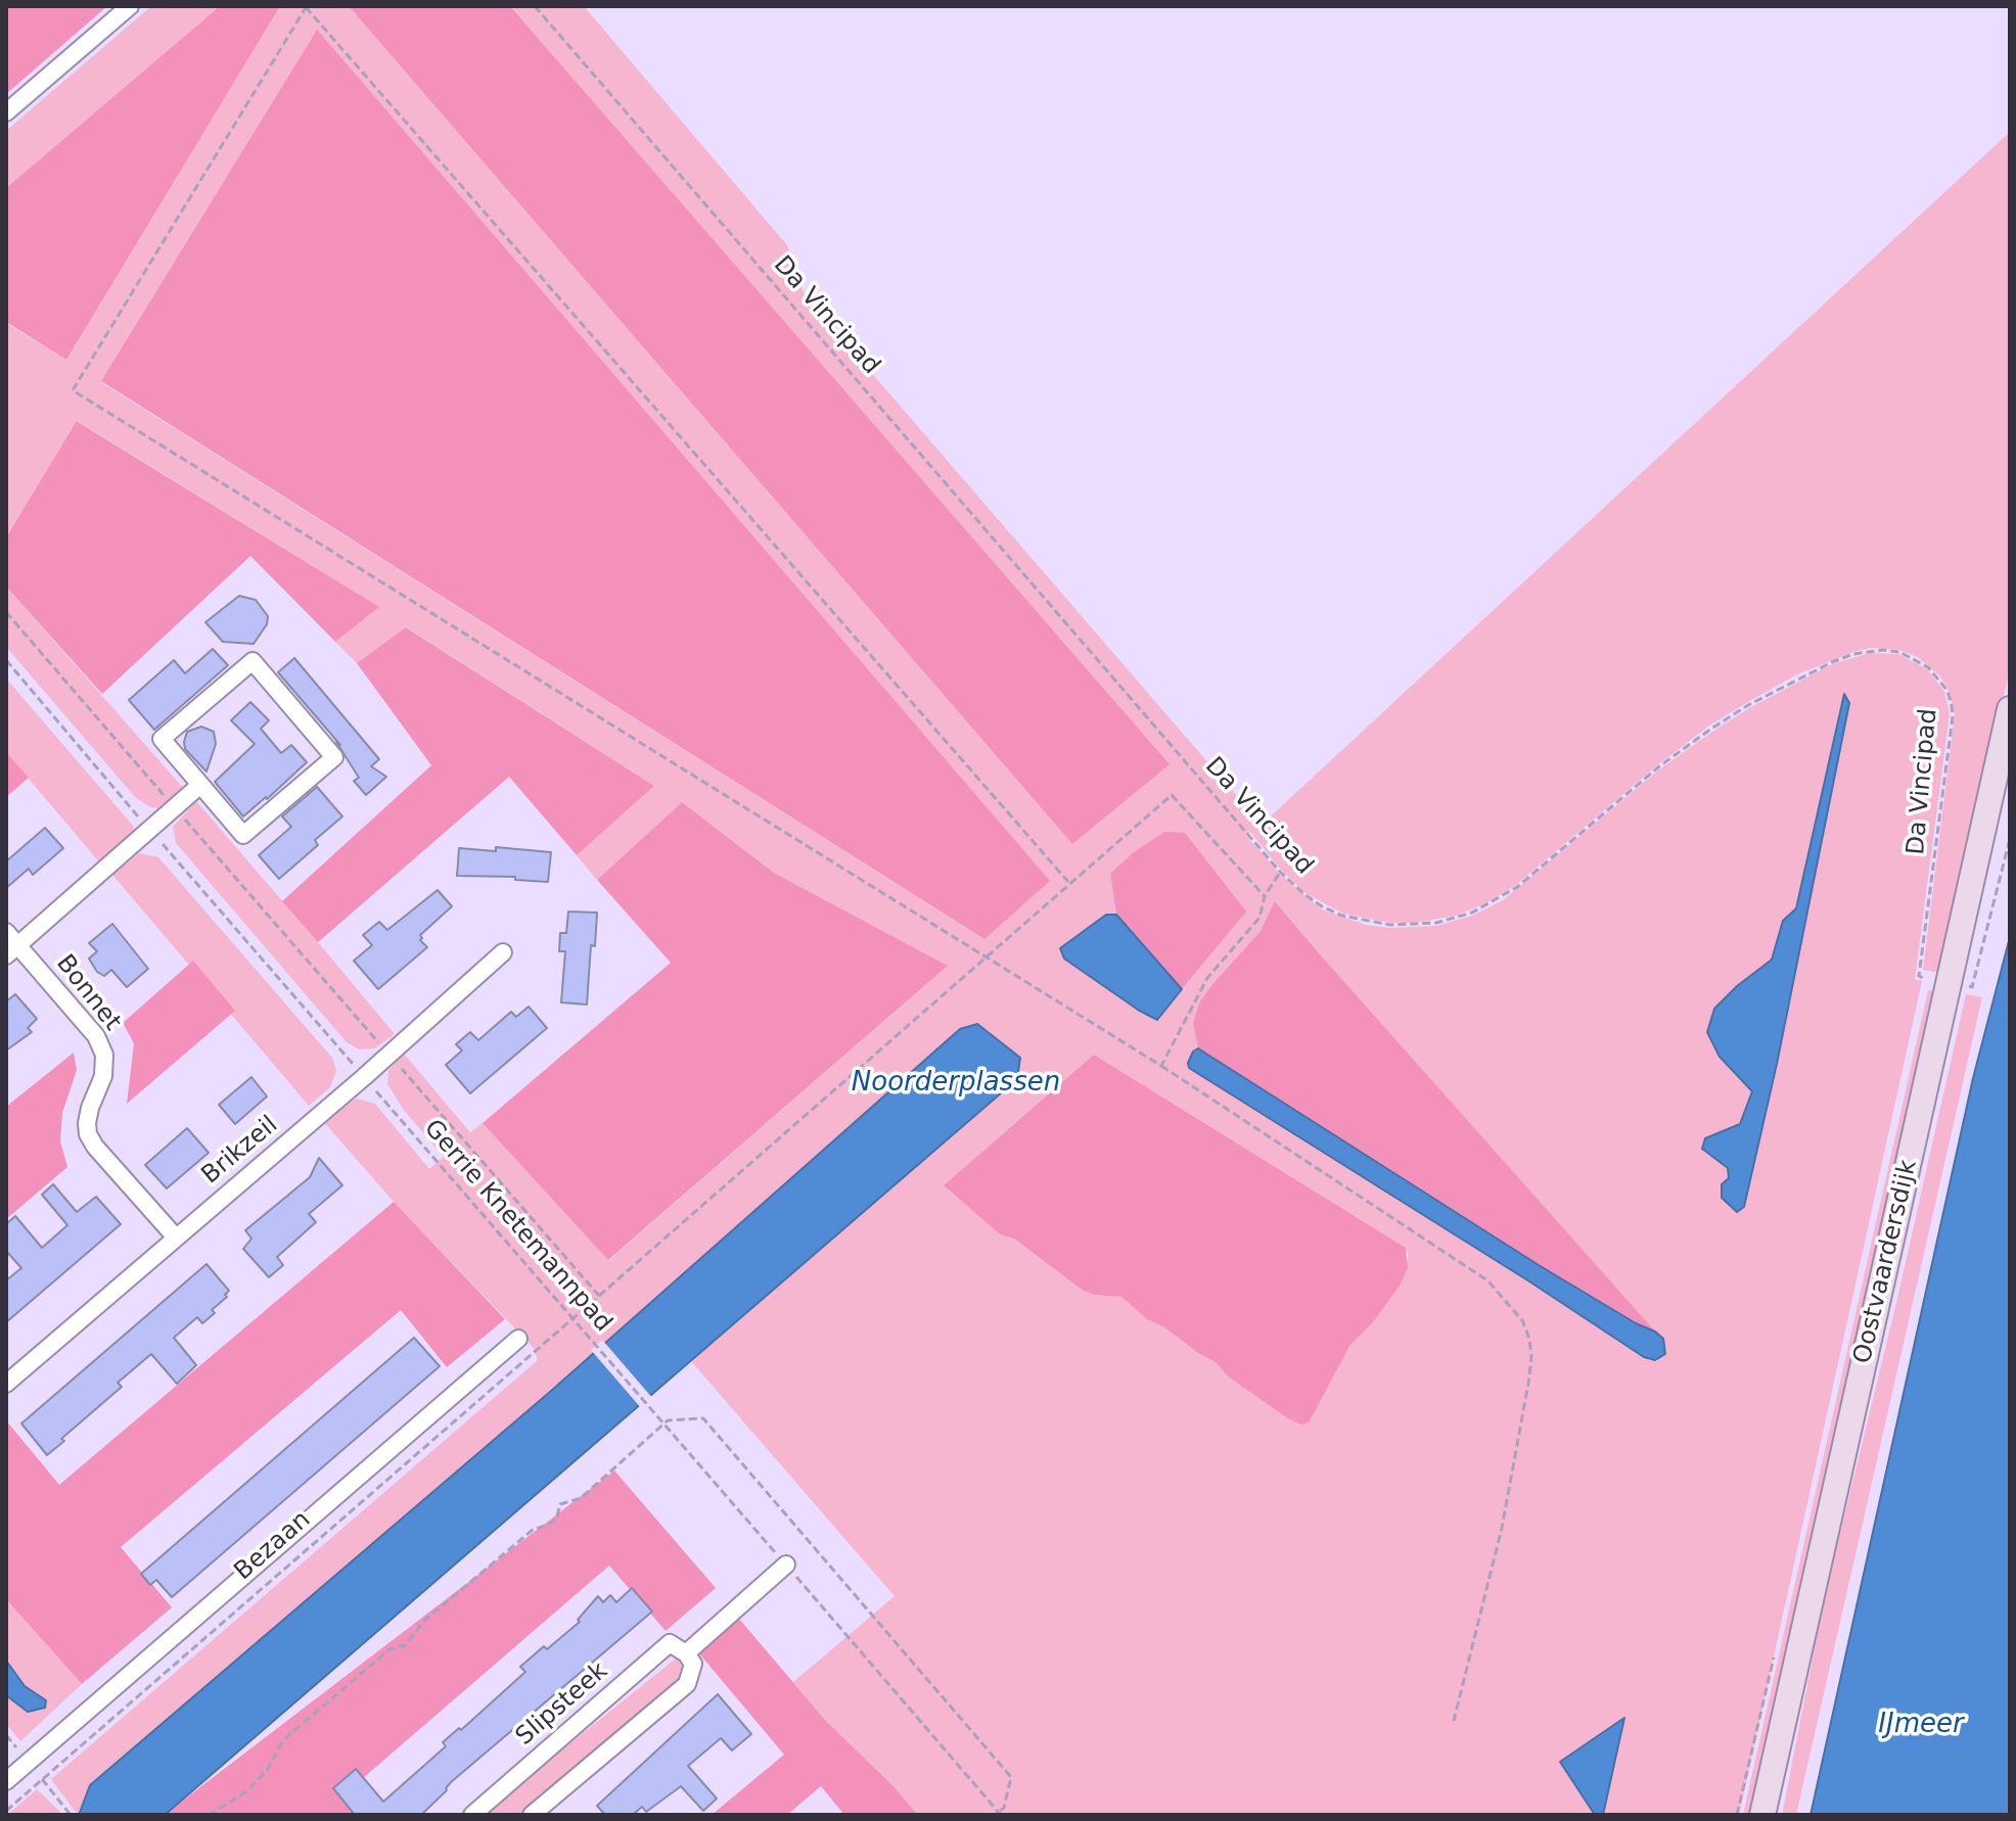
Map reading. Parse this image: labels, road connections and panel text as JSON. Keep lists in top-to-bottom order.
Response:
{
  "streets": {
    "main road": ["Oostvaardersdijk"],
    "street": [
      "Bonnet",
      "Brikzeil",
      "Bezaan",
      "Slipsteek"
    ],
    "path": ["Da Vincipad", "Gerrie Knetemannpad"]
  },
  "crossings": [
    ["Bonnet", "Brikzeil"],
    ["Bonnet", "Gerrie Knetemannpad"],
    ["Brikzeil", "Gerrie Knetemannpad"],
    ["Gerrie Knetemannpad", "Bezaan"]
  ],
  "water": ["Noorderplassen", "IJmeer"]
}
